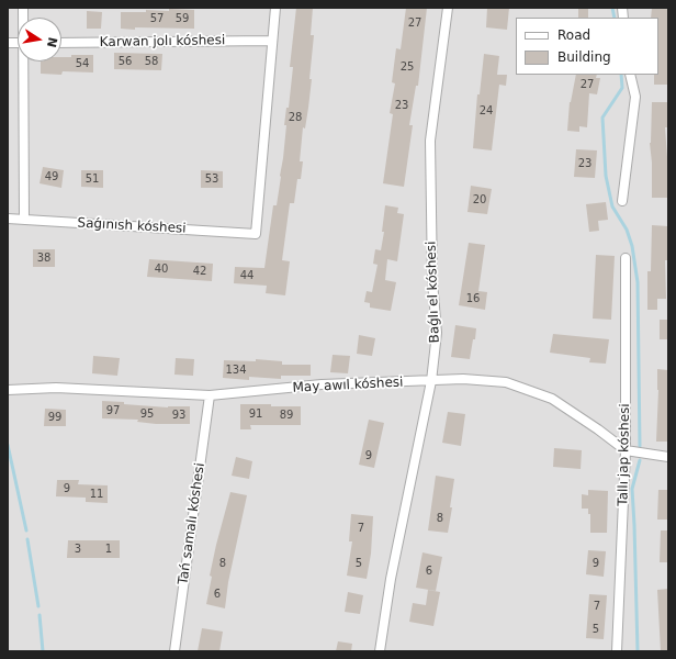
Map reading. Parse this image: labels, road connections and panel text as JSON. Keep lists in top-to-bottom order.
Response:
{
  "streets": {
    "street": [
      "Karwan jolı kóshesi",
      "Saǵınısh kóshesi",
      "Baǵlı el kóshesi",
      "May awıl kóshesi",
      "Tallı jap kóshesi",
      "Tań samalı kóshesi"
    ]
  },
  "crossings": [
    ["Karwan jolı kóshesi", "Saǵınısh kóshesi"],
    ["Baǵlı el kóshesi", "May awıl kóshesi"],
    ["May awıl kóshesi", "Tallı jap kóshesi"],
    ["May awıl kóshesi", "Tań samalı kóshesi"]
  ],
  "house_numbers": [
    "57",
    "59",
    "27",
    "56",
    "58",
    "54",
    "25",
    "27",
    "23",
    "24",
    "28",
    "23",
    "49",
    "51",
    "53",
    "20",
    "38",
    "40",
    "42",
    "44",
    "16",
    "134",
    "97",
    "95",
    "91",
    "93",
    "89",
    "99",
    "9",
    "9",
    "11",
    "8",
    "7",
    "3",
    "1",
    "8",
    "5",
    "9",
    "6",
    "6",
    "7",
    "5"
  ],
  "legend": ["Road", "Building"],
  "north": "right"
}
